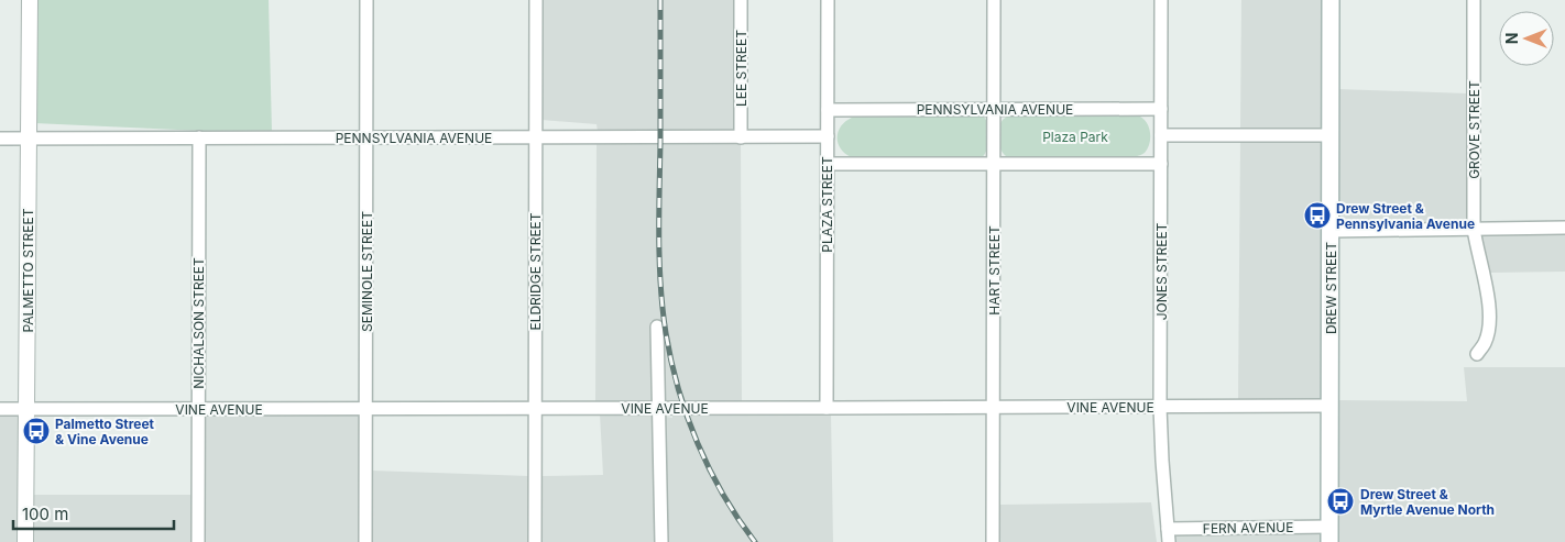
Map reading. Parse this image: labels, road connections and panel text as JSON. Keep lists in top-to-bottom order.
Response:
{
  "streets": {
    "main road": ["DREW STREET"],
    "street": [
      "LEE STREET",
      "PENNSYLVANIA AVENUE",
      "GROVE STREET",
      "PLAZA STREET",
      "PALMETTO STREET",
      "HART STREET",
      "SEMINOLE STREET",
      "ELDRIDGE STREET",
      "JONES STREET",
      "NICHALSON STREET",
      "VINE AVENUE",
      "FERN AVENUE"
    ]
  },
  "crossings": [
    ["LEE STREET", "PENNSYLVANIA AVENUE"],
    ["PENNSYLVANIA AVENUE", "PLAZA STREET"],
    ["PENNSYLVANIA AVENUE", "PALMETTO STREET"],
    ["PENNSYLVANIA AVENUE", "HART STREET"],
    ["PENNSYLVANIA AVENUE", "SEMINOLE STREET"],
    ["PENNSYLVANIA AVENUE", "ELDRIDGE STREET"],
    ["PENNSYLVANIA AVENUE", "JONES STREET"],
    ["PENNSYLVANIA AVENUE", "NICHALSON STREET"],
    ["PLAZA STREET", "VINE AVENUE"],
    ["PALMETTO STREET", "VINE AVENUE"],
    ["HART STREET", "VINE AVENUE"],
    ["SEMINOLE STREET", "VINE AVENUE"],
    ["ELDRIDGE STREET", "VINE AVENUE"],
    ["JONES STREET", "VINE AVENUE"],
    ["JONES STREET", "FERN AVENUE"],
    ["DREW STREET", "VINE AVENUE"],
    ["DREW STREET", "FERN AVENUE"],
    ["NICHALSON STREET", "VINE AVENUE"]
  ],
  "parks": ["Plaza Park"],
  "places": {
    "bus stop": ["Drew Street & Pennsylvania Avenue", "Palmetto Street & Vine Avenue", "Drew Street & Myrtle Avenue North"]
  },
  "scale_bar": "100 m",
  "north": "left"
}
